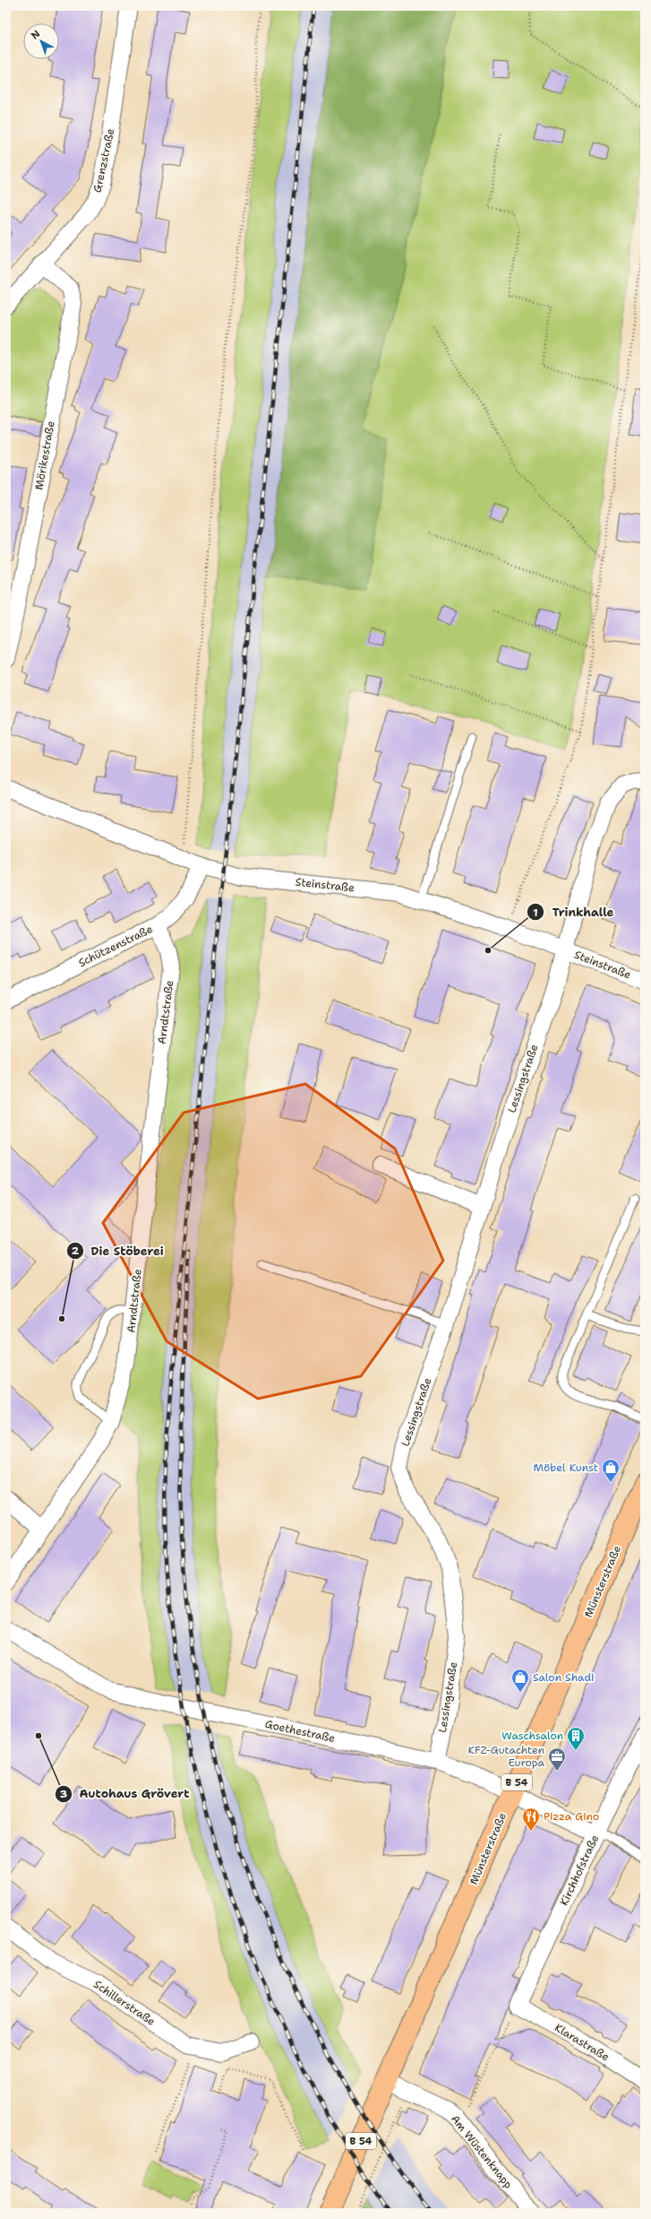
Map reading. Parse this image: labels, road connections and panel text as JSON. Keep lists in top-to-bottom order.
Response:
{
  "streets": {
    "main road": ["Münsterstraße", "B 54"],
    "street": [
      "Grenzstraße",
      "Mörikestraße",
      "Steinstraße",
      "Schützenstraße",
      "Arndtstraße",
      "Lessingstraße",
      "Goethestraße",
      "Kirchhofstraße",
      "Schillerstraße",
      "Klarastraße",
      "Am Wüstenknapp"
    ]
  },
  "crossings": [
    ["Grenzstraße", "Mörikestraße"],
    ["Steinstraße", "Schützenstraße"],
    ["Steinstraße", "Lessingstraße"],
    ["Schützenstraße", "Arndtstraße"],
    ["Lessingstraße", "Goethestraße"],
    ["Münsterstraße", "Goethestraße"],
    ["Münsterstraße", "Am Wüstenknapp"],
    ["Goethestraße", "Kirchhofstraße"],
    ["Kirchhofstraße", "Klarastraße"]
  ],
  "places": {
    "other": ["Trinkhalle", "Die Stöberei", "Autohaus Grövert"],
    "shop": ["Möbel Kunst", "Salon Shadi"],
    "building": ["Waschsalon"],
    "office": ["KFZ-Gutachten Europa"],
    "restaurant": ["Pizza Gino"]
  },
  "north": "top left"
}
